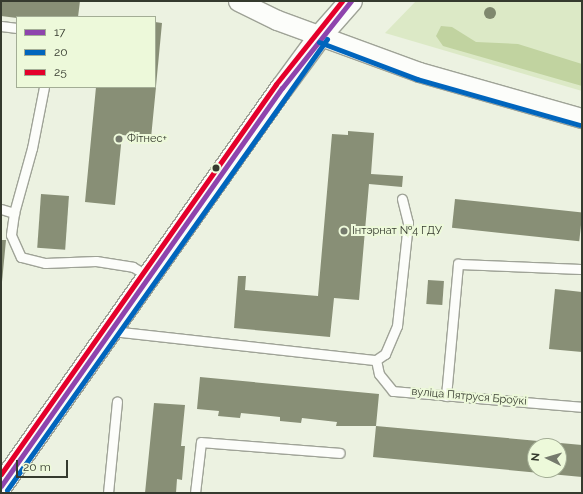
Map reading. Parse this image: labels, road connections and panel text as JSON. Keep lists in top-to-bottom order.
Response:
{
  "streets": {
    "lane": ["вуліца Пятруся Броўкі"]
  },
  "places": ["Фітнес+", "Інтэрнат №4 ГДУ"],
  "lines": ["transit line 17", "transit line 25", "transit line 20"],
  "legend": ["17", "20", "25"],
  "scale_bar": "20 m",
  "north": "left"
}
